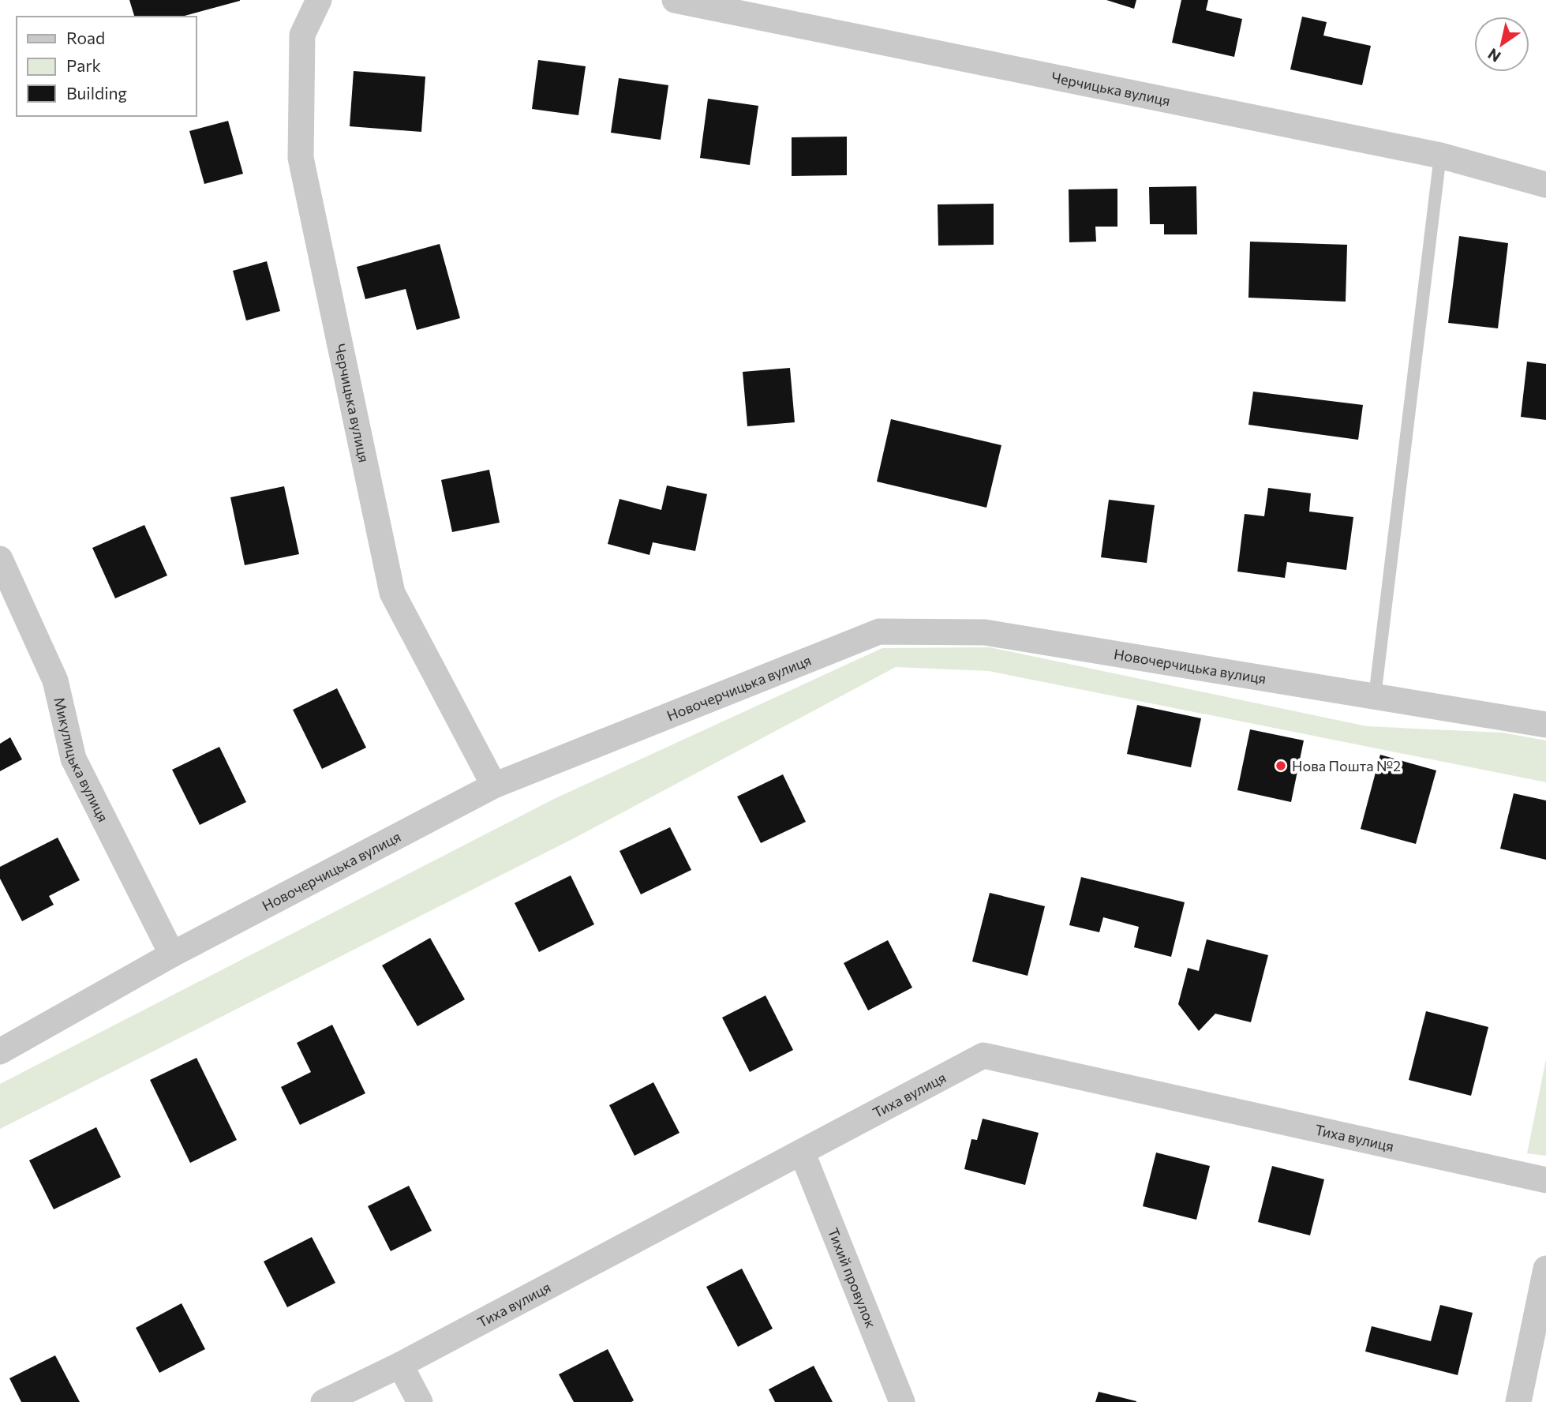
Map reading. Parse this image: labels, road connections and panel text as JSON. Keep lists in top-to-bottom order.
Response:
{
  "streets": {
    "street": [
      "Черчицька вулиця",
      "Новочерчицька вулиця",
      "Микулицька вулиця",
      "Тиха вулиця",
      "Тихий провулок"
    ]
  },
  "crossings": [
    ["Черчицька вулиця", "Новочерчицька вулиця"],
    ["Новочерчицька вулиця", "Микулицька вулиця"],
    ["Тиха вулиця", "Тихий провулок"]
  ],
  "places": ["Нова Пошта №2"],
  "legend": ["Road", "Park", "Building"],
  "north": "bottom left"
}
